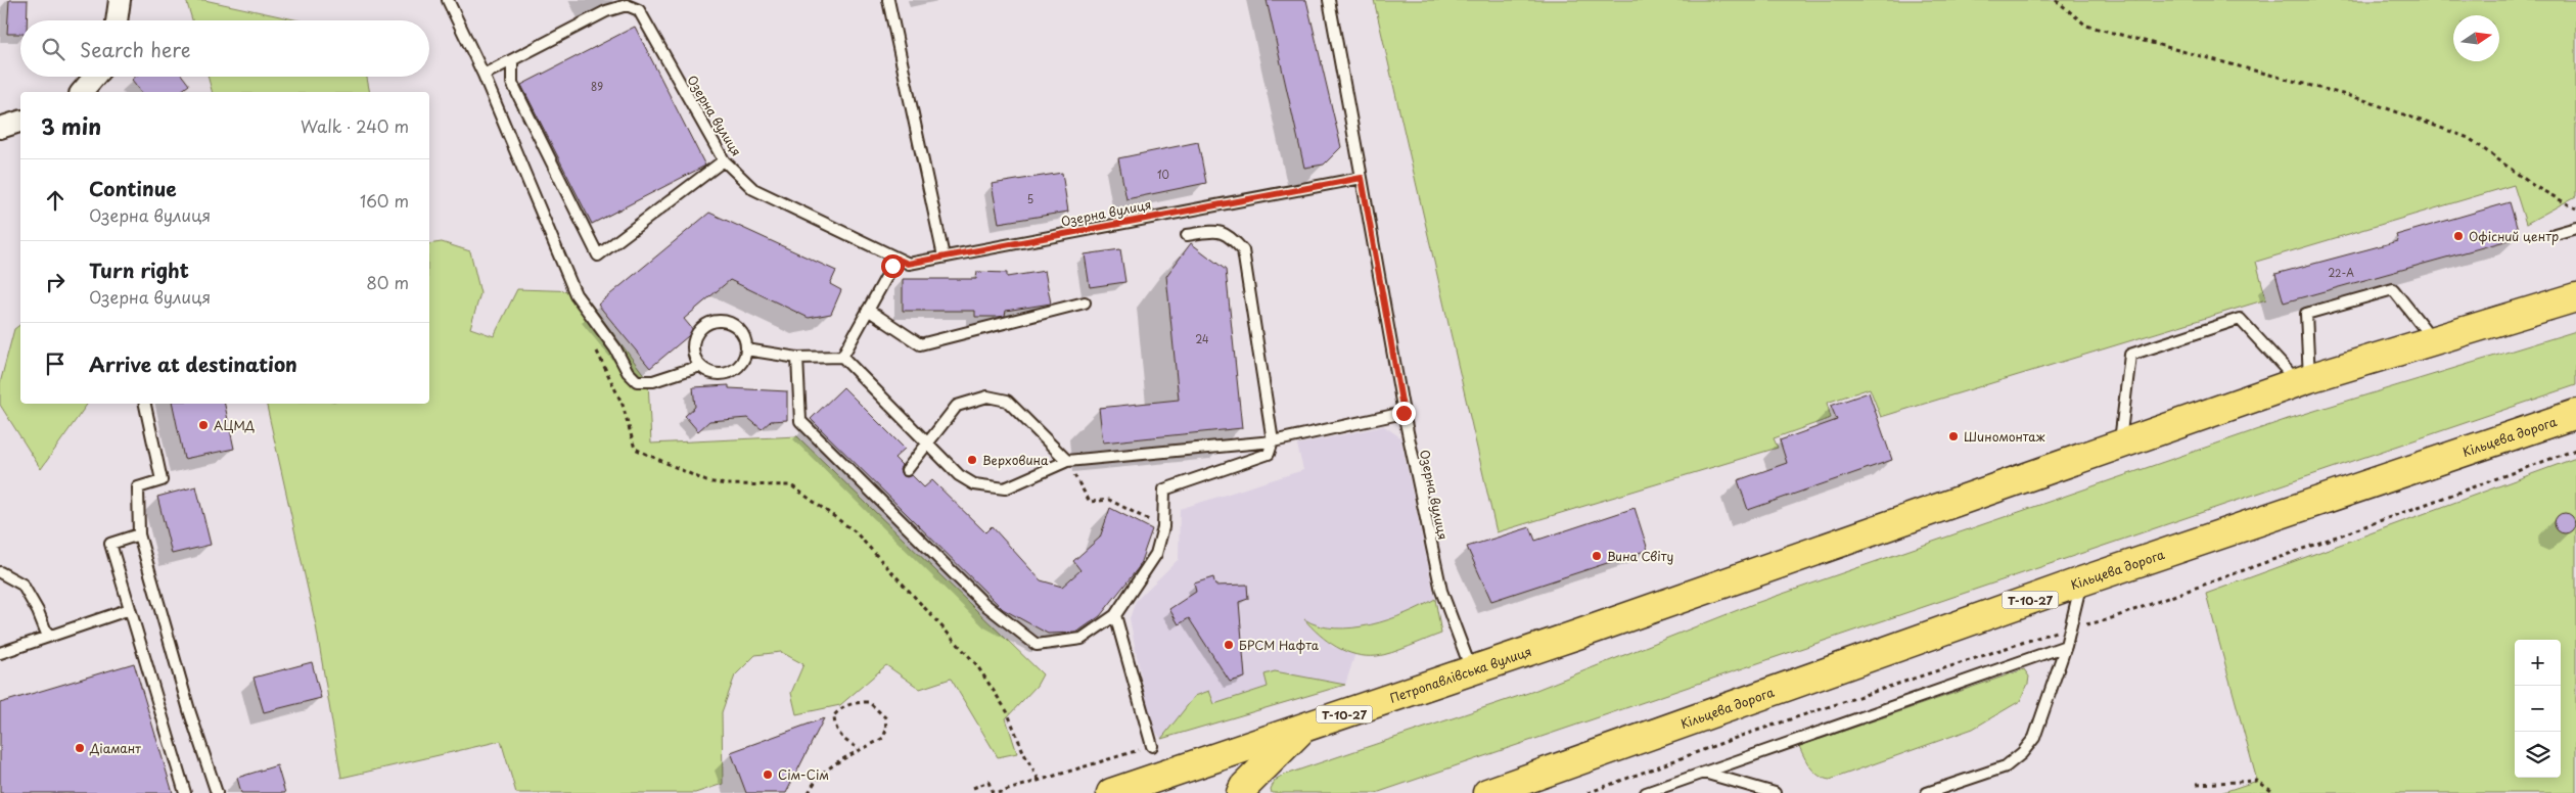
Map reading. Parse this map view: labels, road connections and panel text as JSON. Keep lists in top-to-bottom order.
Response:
{
  "streets": {
    "highway": ["Кільцева дорога", "Т-10-27", "Петропавлівська вулиця"],
    "lane": ["Озерна вулиця"]
  },
  "crossings": [
    ["Озерна вулиця", "Петропавлівська вулиця"],
    ["Т-10-27", "Петропавлівська вулиця"]
  ],
  "places": [
    "Офісний центр",
    "АЦМД",
    "Шиномонтаж",
    "Верховина",
    "Вина Світу",
    "БРСМ Нафта",
    "Діамант",
    "Сім-Сім"
  ],
  "house_numbers": [
    "89",
    "10",
    "5",
    "22-А",
    "24"
  ],
  "north": "right",
  "page": {
    "search": "Search here",
    "heading": ["3 min", "Walk · 240 m"],
    "list": [
      ["Continue", "Озерна вулиця", "160 m"],
      ["Turn right", "Озерна вулиця", "80 m"],
      "Arrive at destination"
    ],
    "map_buttons": ["+", "−"]
  }
}
